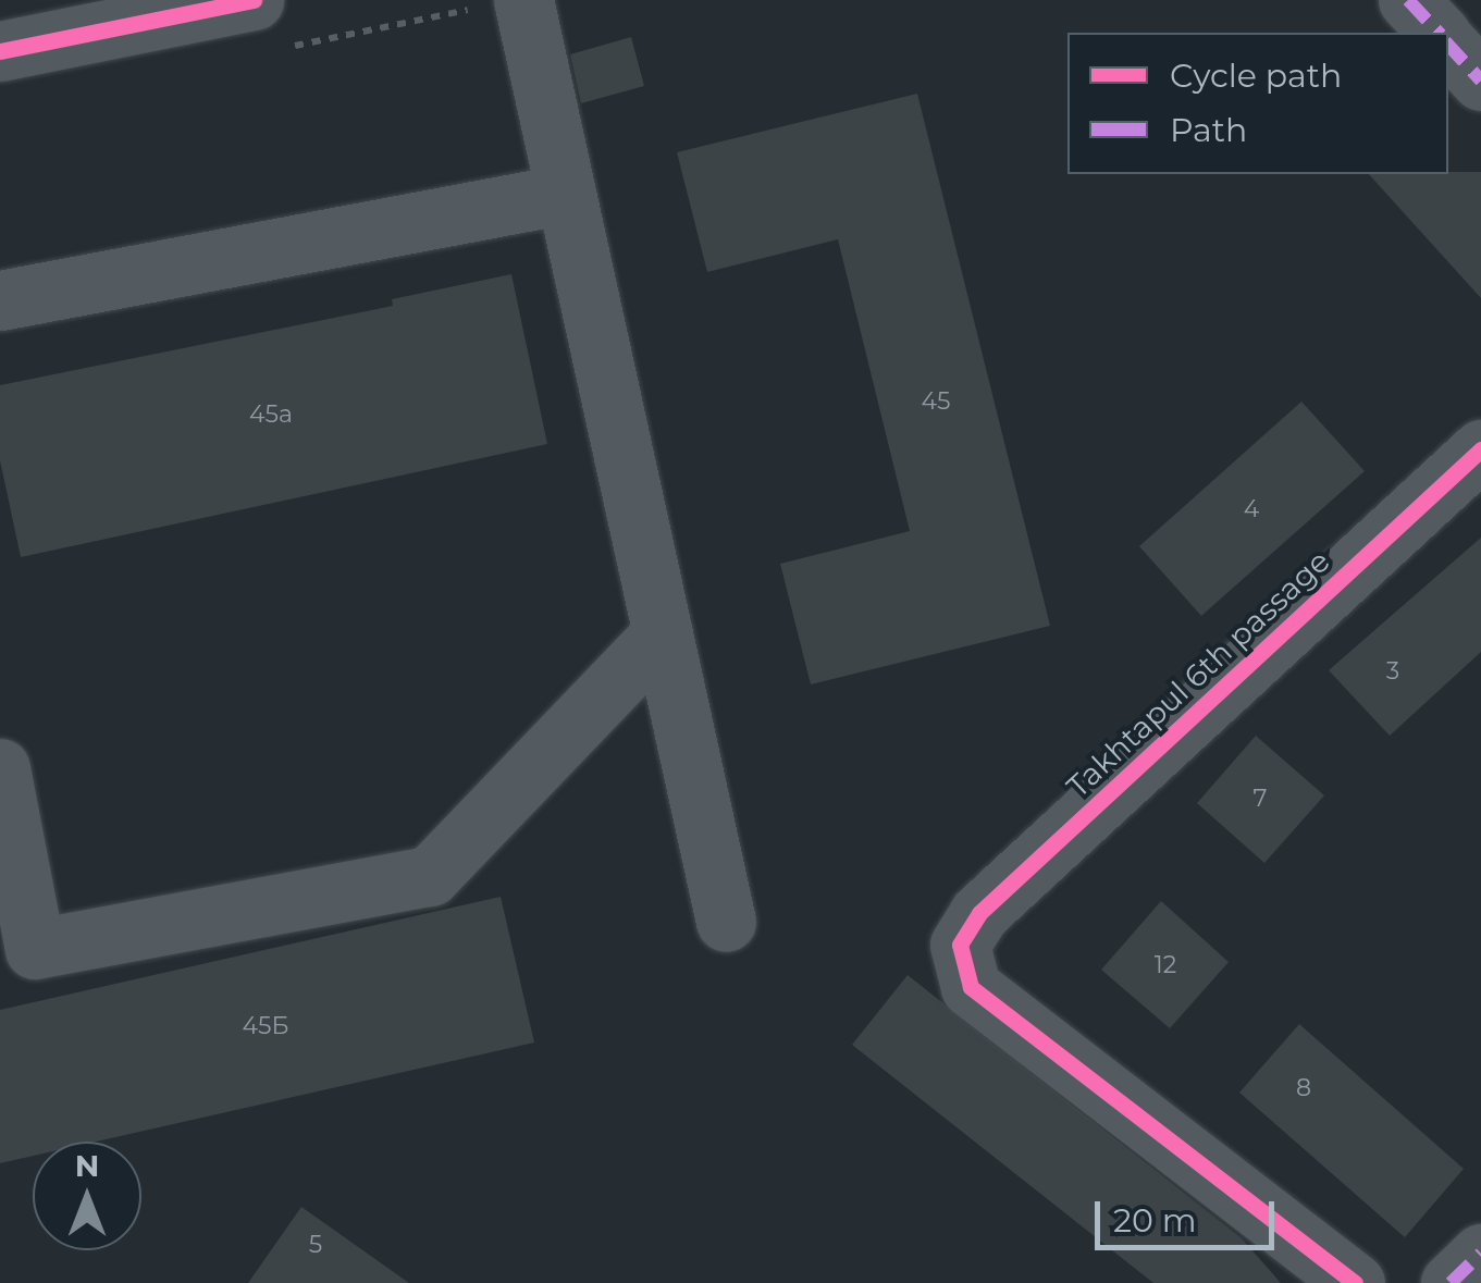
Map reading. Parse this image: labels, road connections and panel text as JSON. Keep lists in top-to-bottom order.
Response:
{
  "streets": {
    "street": ["Takhtapul 6th passage"]
  },
  "house_numbers": [
    "45",
    "45a",
    "4",
    "3",
    "7",
    "12",
    "45Б",
    "8",
    "5"
  ],
  "legend": ["Cycle path", "Path"],
  "scale_bar": "20 m",
  "north": "top"
}
